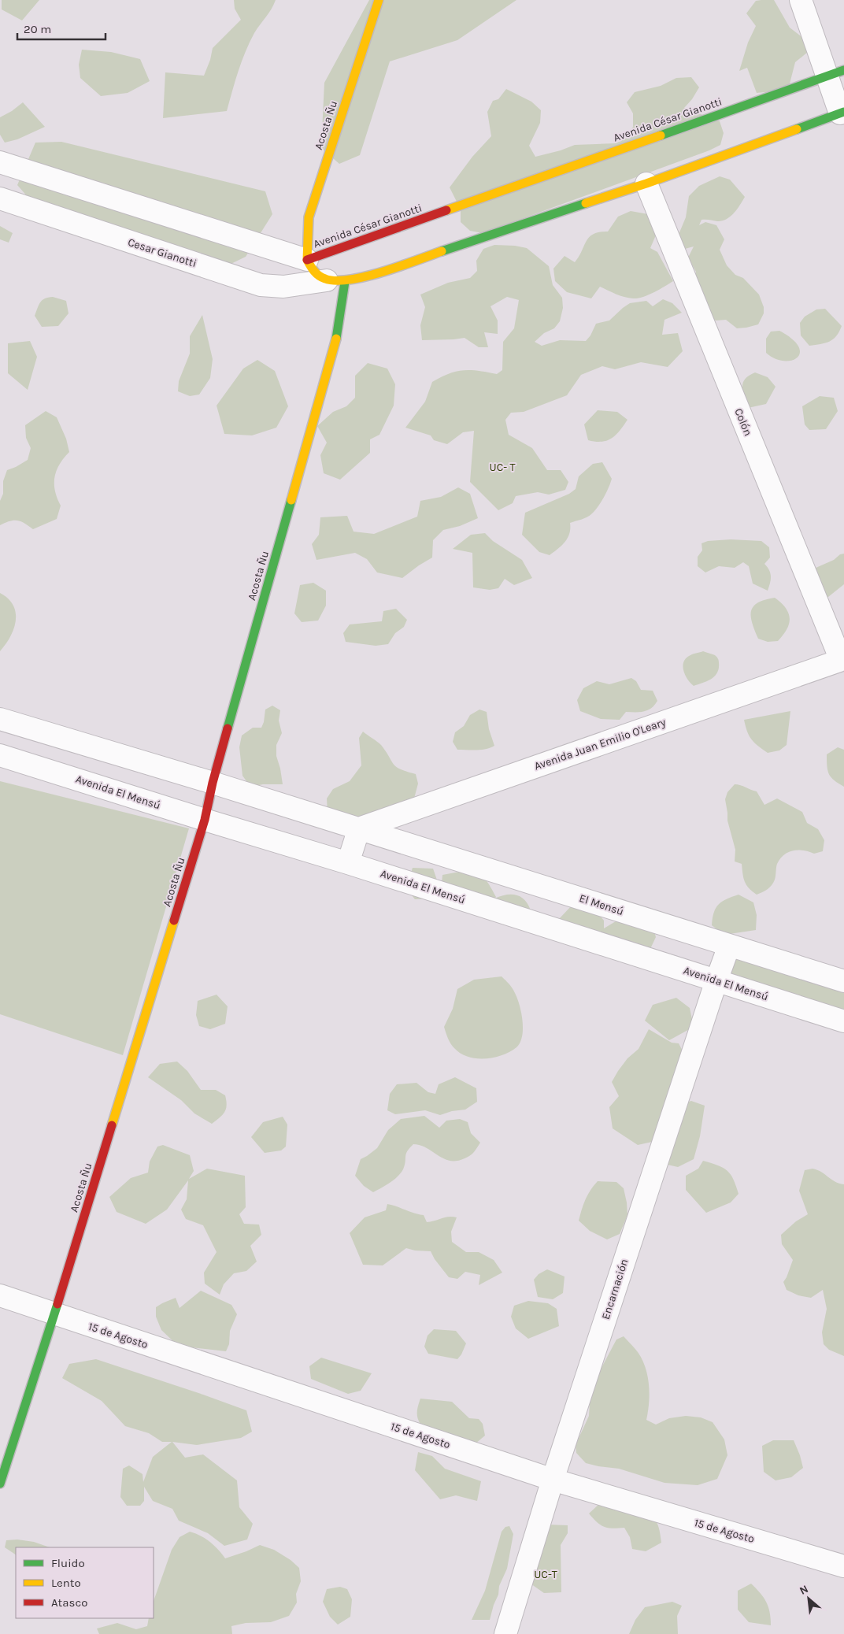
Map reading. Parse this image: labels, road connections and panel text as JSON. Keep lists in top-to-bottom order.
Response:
{
  "streets": {
    "street": [
      "Avenida César Gianotti",
      "Acosta Ñu",
      "Cesar Gianotti",
      "Colón",
      "Avenida Juan Emilio O'Leary",
      "Avenida El Mensú",
      "El Mensú",
      "Encarnación",
      "15 de Agosto"
    ]
  },
  "crossings": [
    ["Avenida César Gianotti", "Acosta Ñu"],
    ["Avenida César Gianotti", "Cesar Gianotti"],
    ["Acosta Ñu", "Cesar Gianotti"],
    ["Acosta Ñu", "Avenida El Mensú"],
    ["Acosta Ñu", "15 de Agosto"],
    ["Colón", "Avenida Juan Emilio O'Leary"],
    ["Avenida Juan Emilio O'Leary", "El Mensú"],
    ["Avenida El Mensú", "Encarnación"],
    ["El Mensú", "Encarnación"],
    ["Encarnación", "15 de Agosto"]
  ],
  "parks": ["UC- T", "UC-T"],
  "legend": ["Fluido", "Lento", "Atasco"],
  "scale_bar": "20 m",
  "north": "top left"
}
